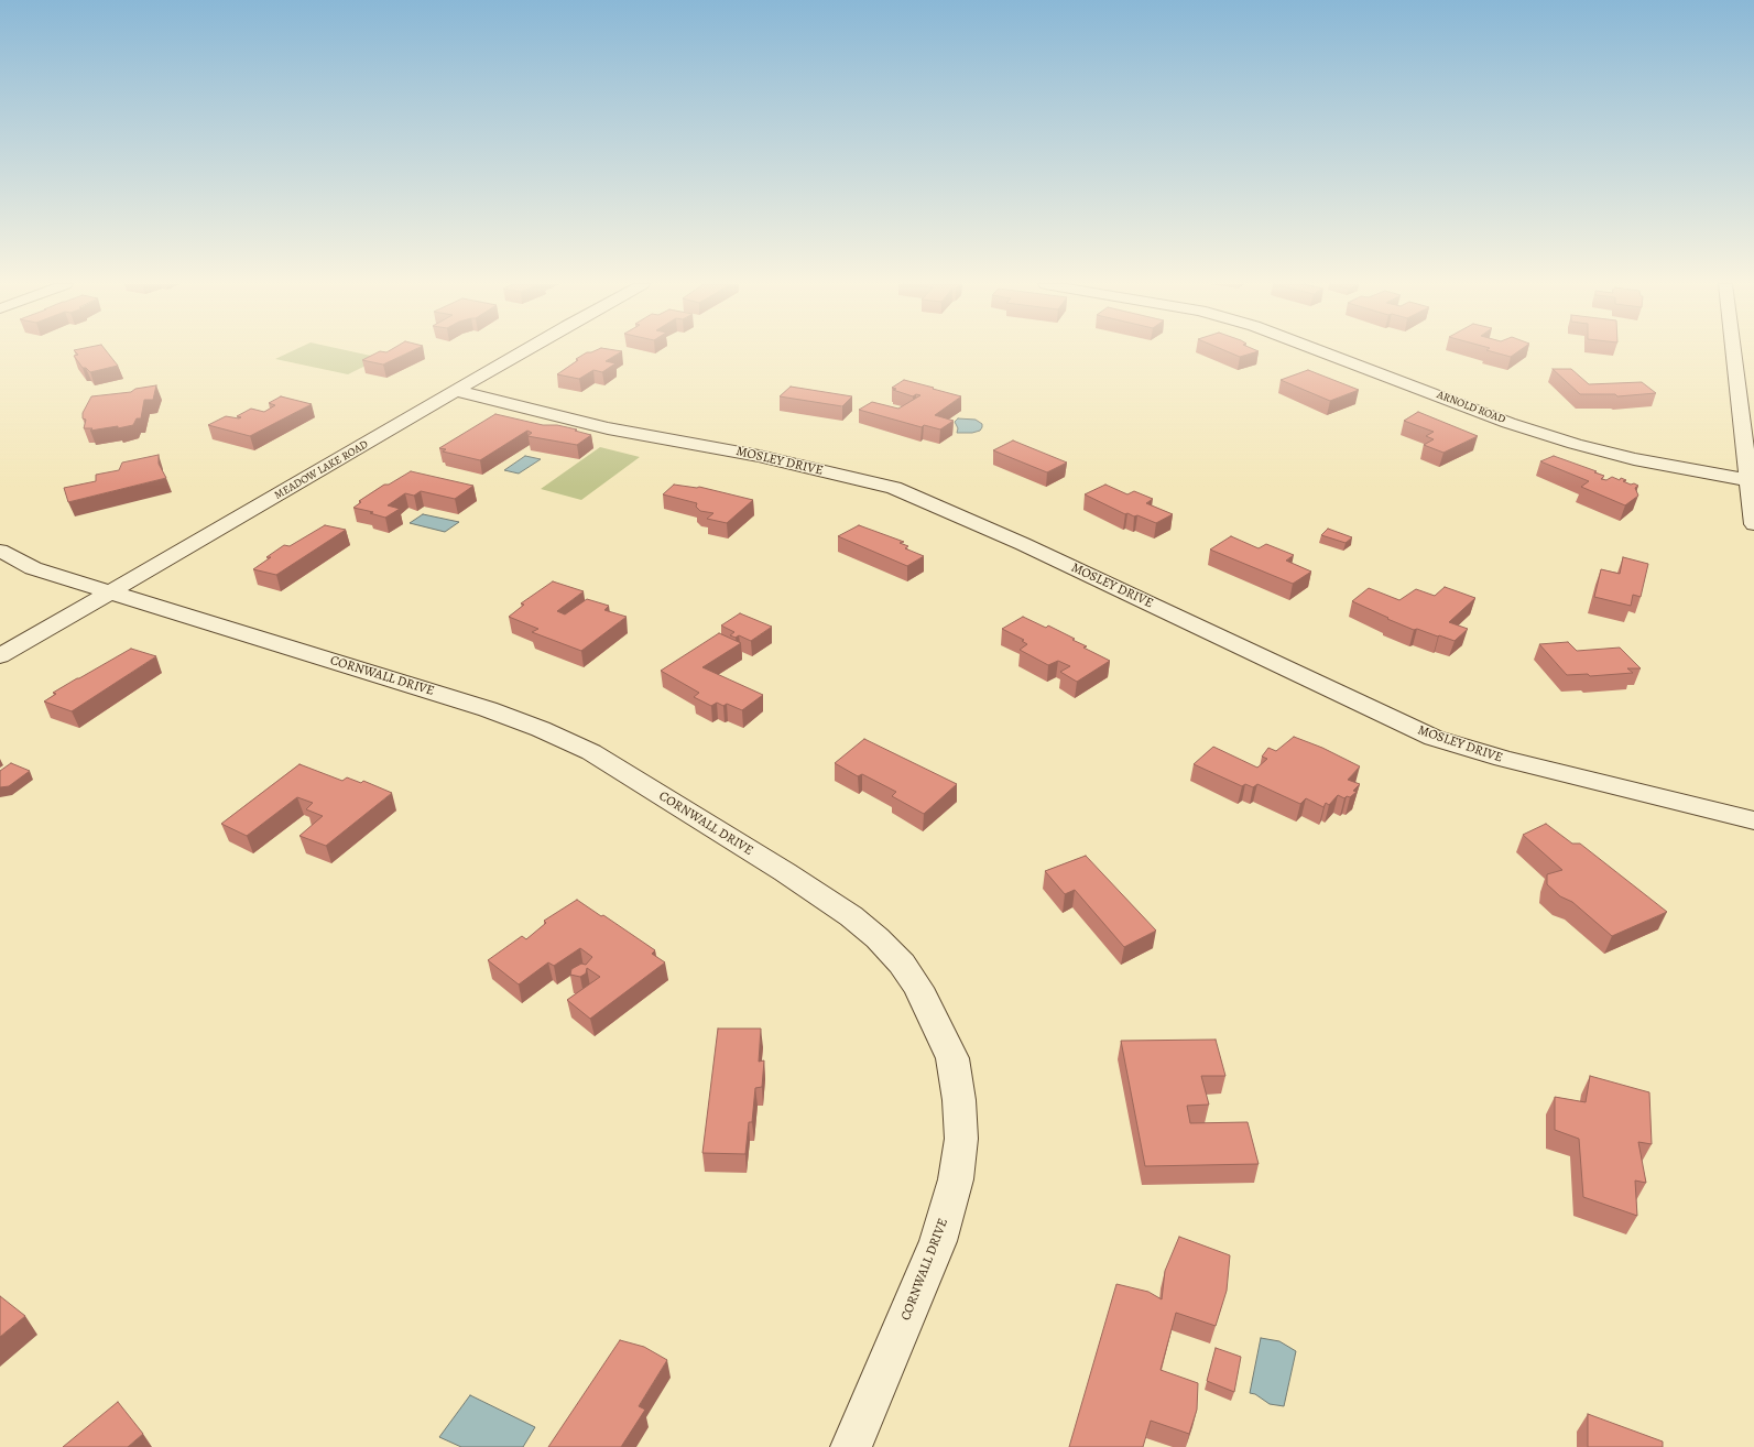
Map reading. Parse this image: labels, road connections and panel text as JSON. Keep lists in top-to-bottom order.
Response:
{
  "streets": {
    "street": [
      "ARNOLD ROAD",
      "MOSLEY DRIVE",
      "MEADOW LAKE ROAD",
      "CORNWALL DRIVE"
    ]
  },
  "crossings": [
    ["MOSLEY DRIVE", "MEADOW LAKE ROAD"],
    ["MEADOW LAKE ROAD", "CORNWALL DRIVE"]
  ]
}
